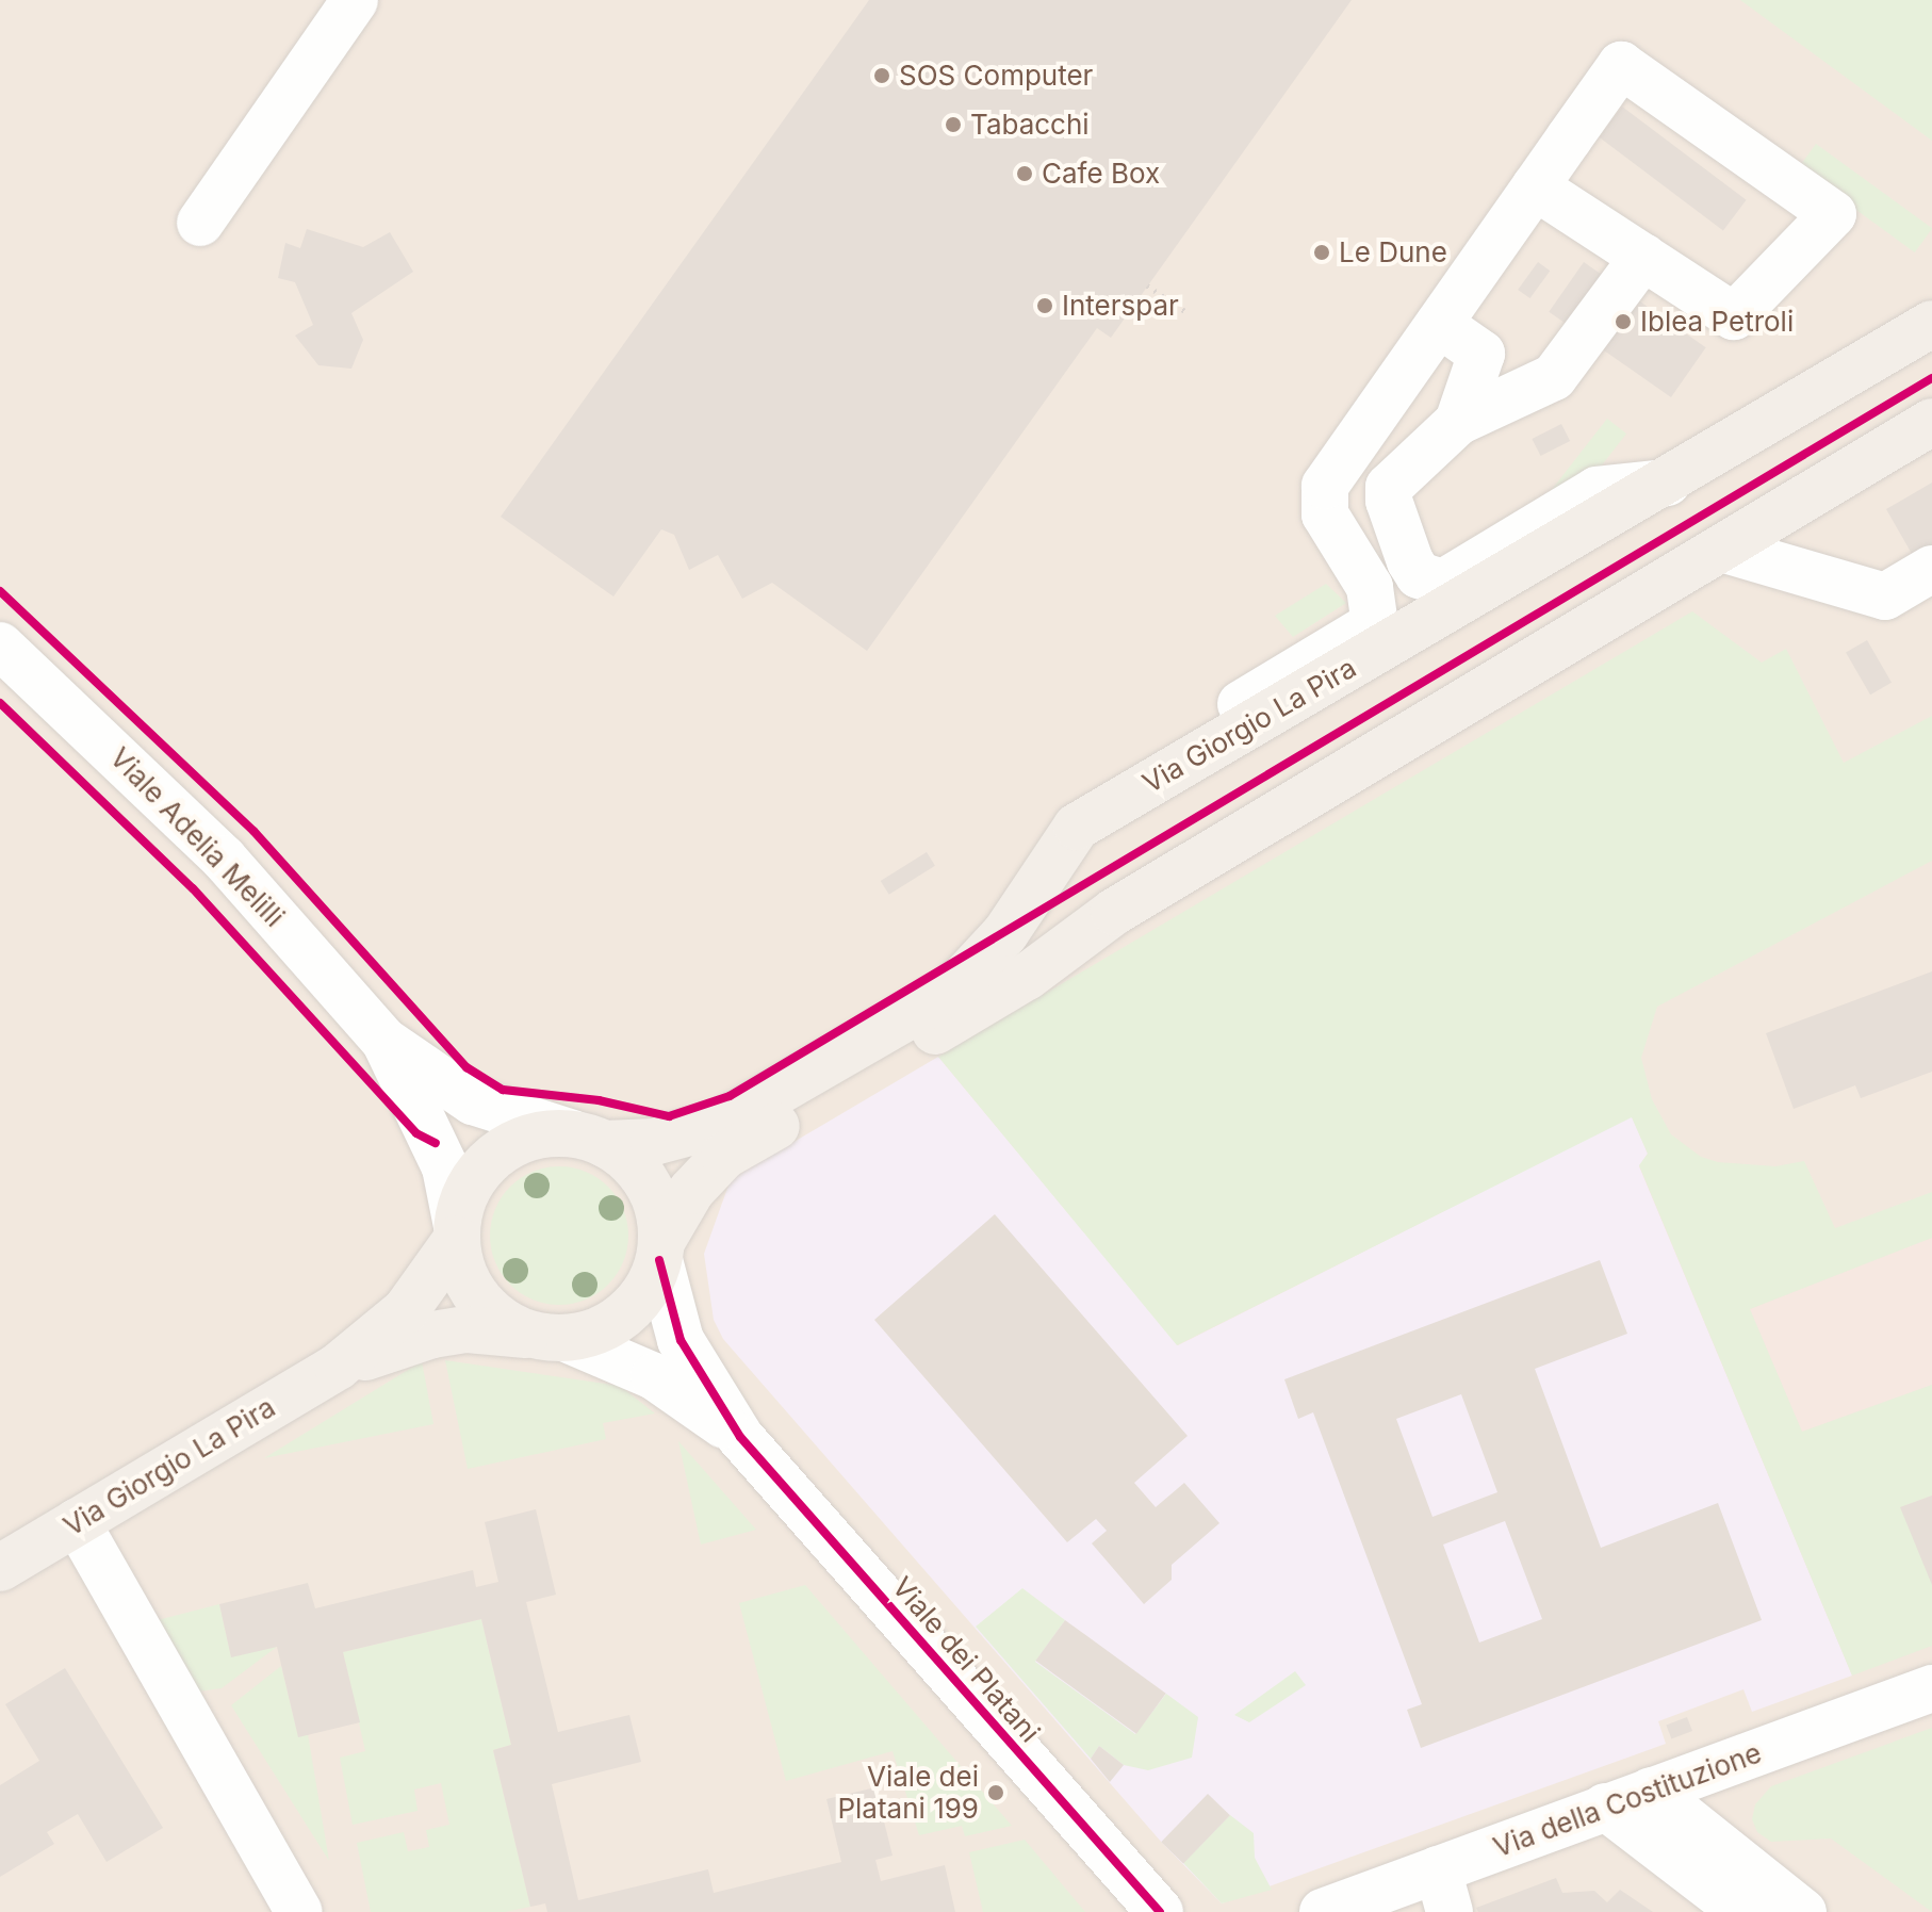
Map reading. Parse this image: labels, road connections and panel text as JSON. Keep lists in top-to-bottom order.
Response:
{
  "streets": {
    "main road": ["Via Giorgio La Pira"],
    "street": ["Viale Adelia Melilli", "Viale dei Platani", "Via della Costituzione"]
  },
  "places": [
    "SOS Computer",
    "Tabacchi",
    "Cafe Box",
    "Le Dune",
    "Interspar",
    "Iblea Petroli",
    "Viale dei Platani 199"
  ]
}
